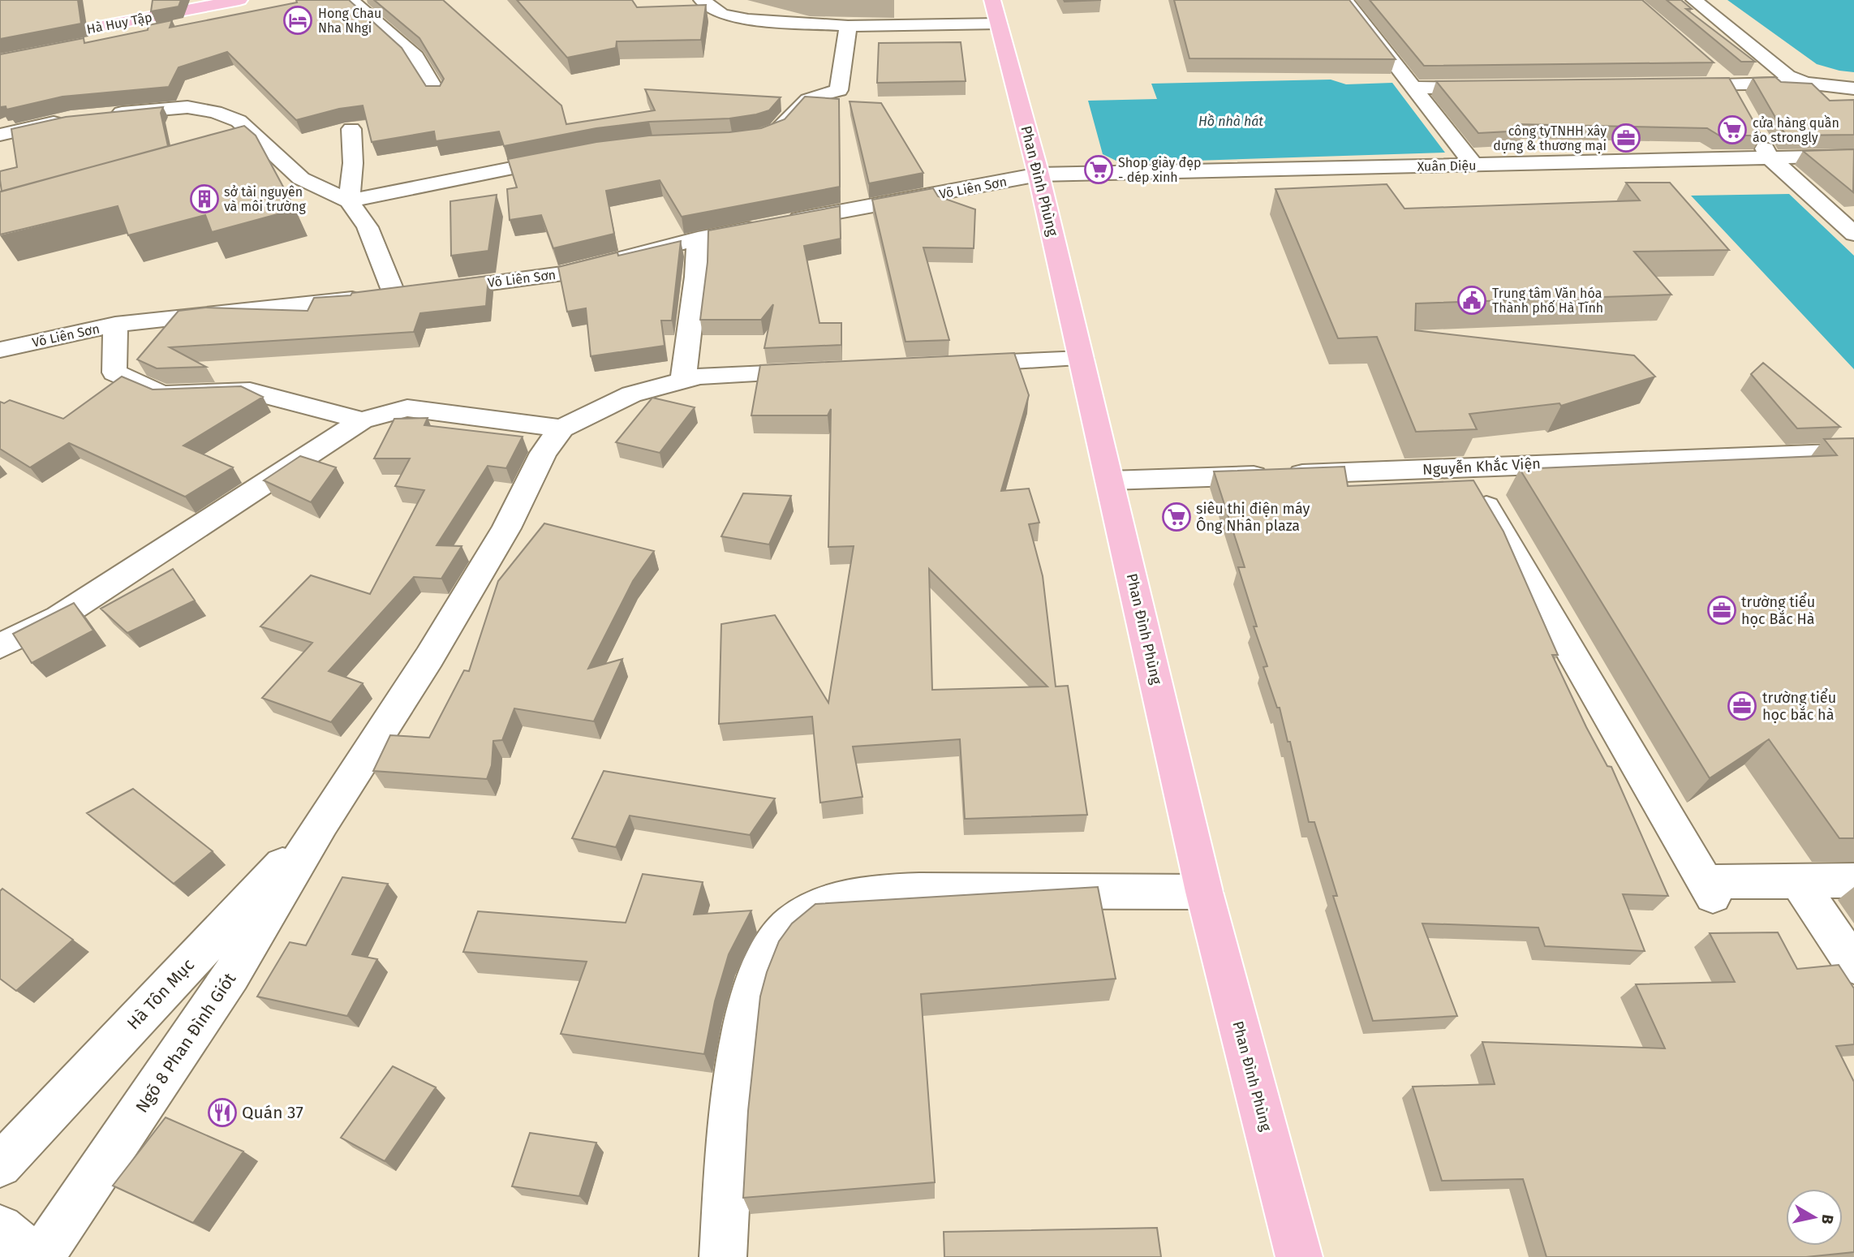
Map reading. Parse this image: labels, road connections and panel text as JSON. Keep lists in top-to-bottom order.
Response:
{
  "streets": {
    "main road": ["Hà Huy Tập", "Phan Đình Phùng"],
    "street": [
      "Xuân Diệu",
      "Võ Liên Sơn",
      "Nguyễn Khắc Viện",
      "Hà Tôn Mục",
      "Ngõ 8 Phan Đình Giót"
    ]
  },
  "crossings": [
    ["Xuân Diệu", "Phan Đình Phùng"],
    ["Xuân Diệu", "Võ Liên Sơn"],
    ["Phan Đình Phùng", "Võ Liên Sơn"],
    ["Phan Đình Phùng", "Nguyễn Khắc Viện"],
    ["Hà Tôn Mục", "Ngõ 8 Phan Đình Giót"]
  ],
  "water": ["Hồ nhà hát"],
  "places": {
    "hotel": ["Hong Chau Nha Nhgi"],
    "supermarket": ["cửa hàng quần áo strongly", "Shop giày đẹp - dép xinh", "siêu thị điện máy Ông Nhân plaza"],
    "office": ["công tyTNHH xây dựng & thương mại", "trường tiểu học Bắc Hà", "trường tiểu học bắc hà"],
    "building": ["sở tài nguyên và môi trường"],
    "public building": ["Trung tâm Văn hóa Thành phố Hà Tĩnh"],
    "restaurant": ["Quán 37"]
  },
  "north": "right"
}
